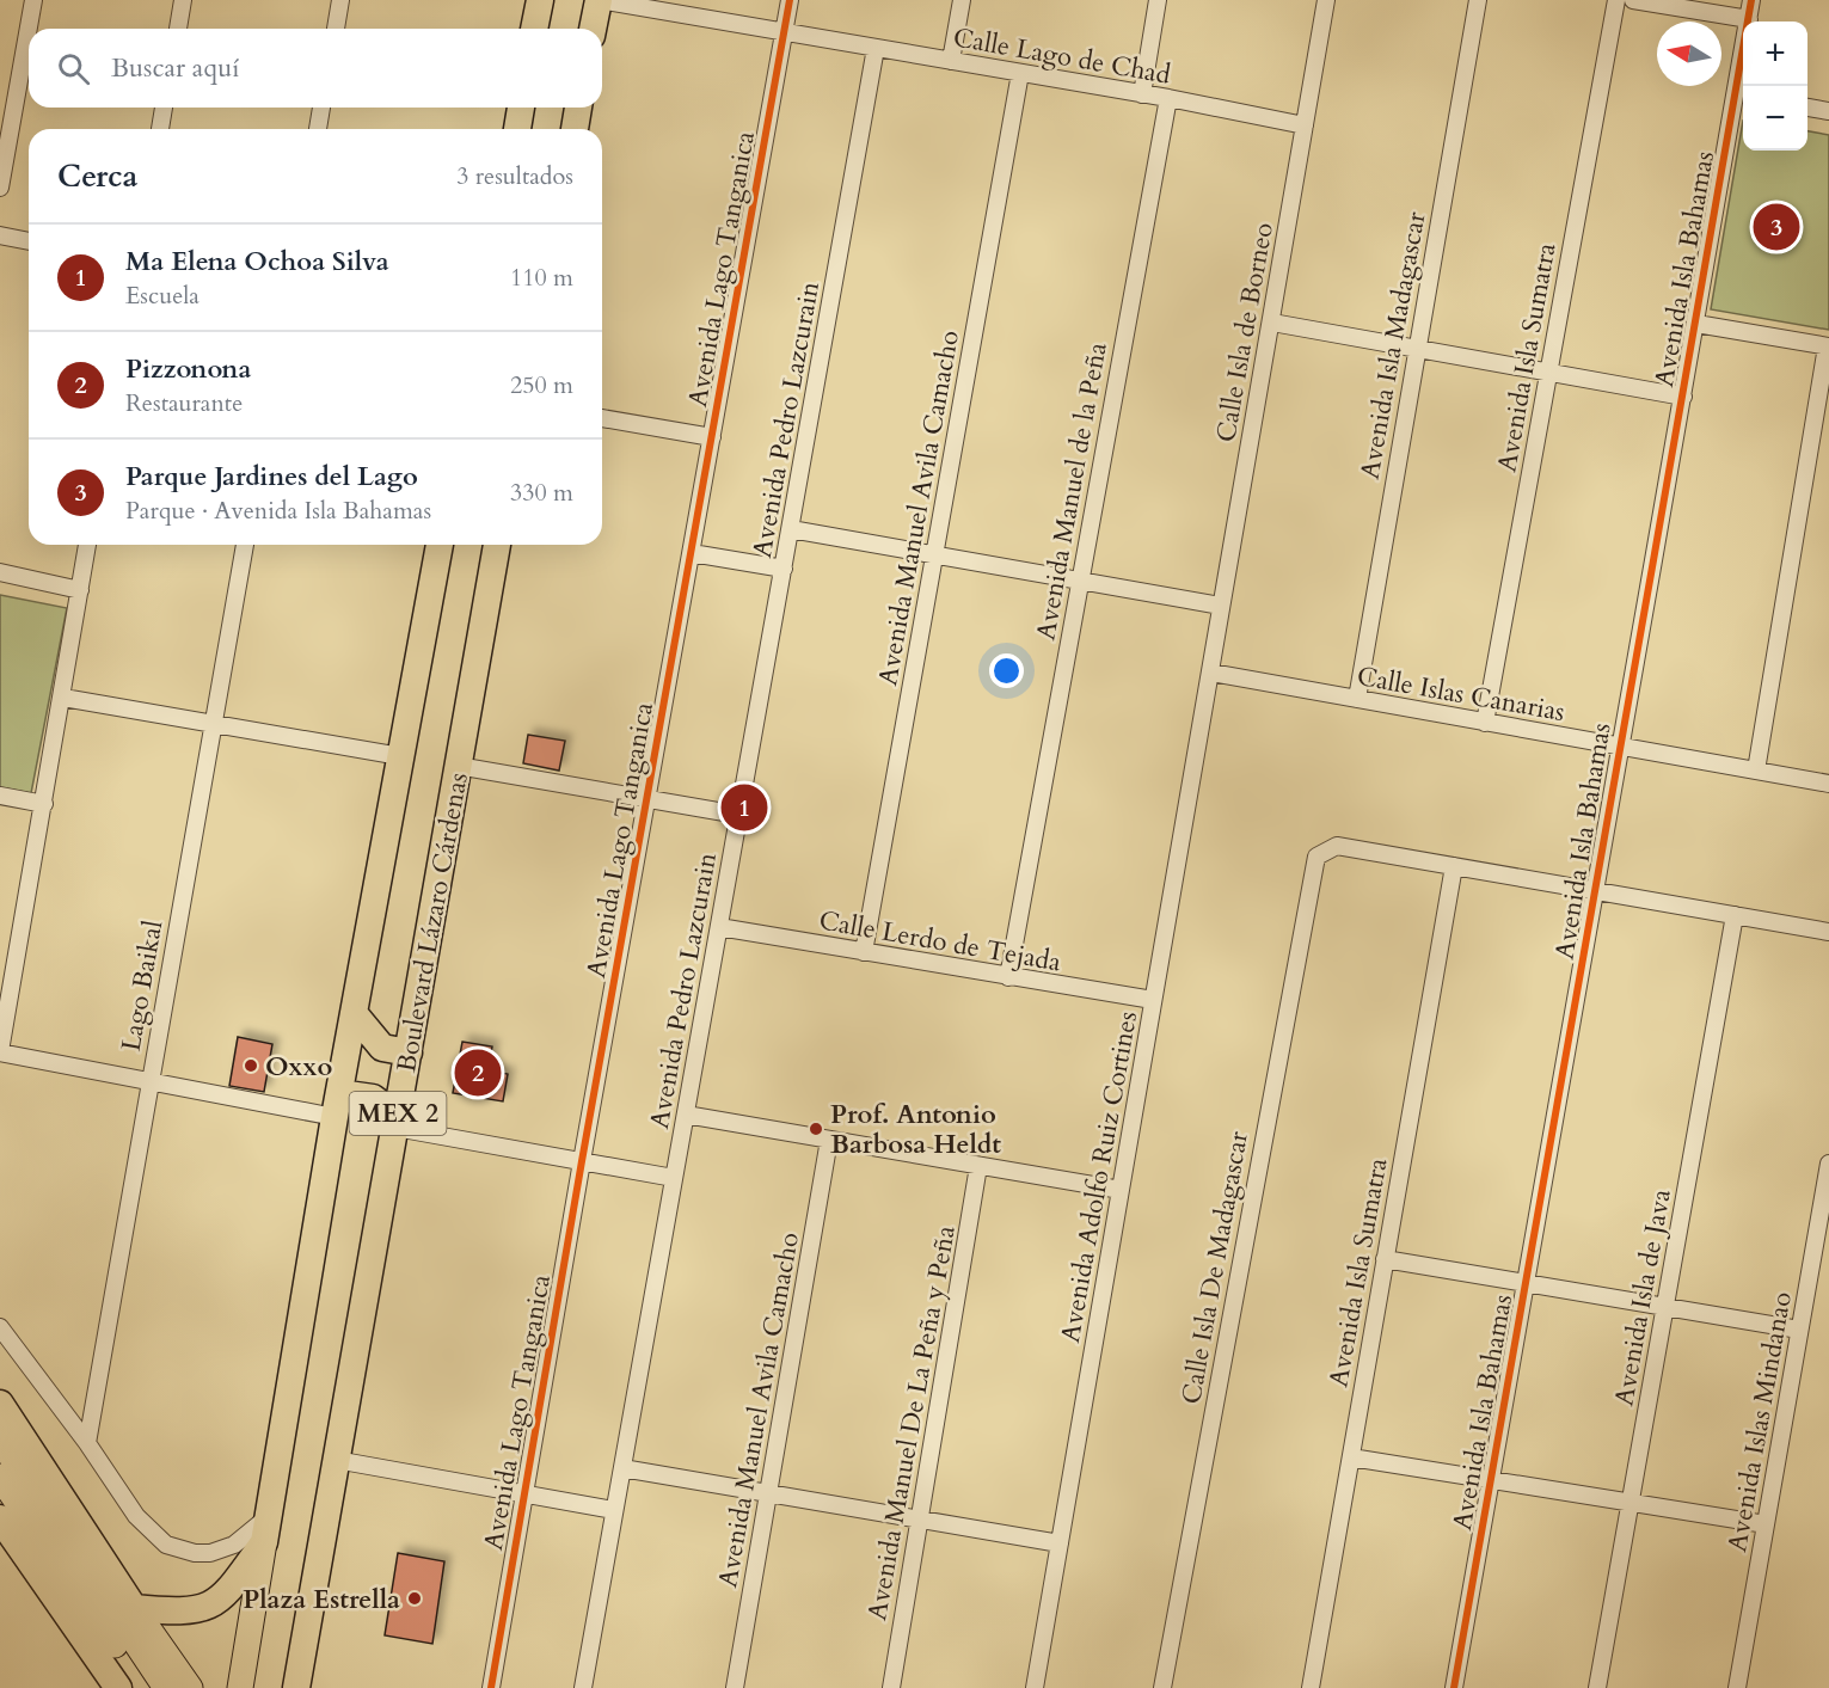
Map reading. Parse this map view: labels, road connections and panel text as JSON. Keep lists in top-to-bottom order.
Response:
{
  "streets": {
    "highway": ["Boulevard Lázaro Cárdenas", "MEX 2"],
    "street": [
      "Calle Lago de Chad",
      "Avenida Lago Tanganica",
      "Avenida Isla Bahamas",
      "Calle Isla de Borneo",
      "Avenida Isla Madagascar",
      "Avenida Isla Sumatra",
      "Avenida Pedro Lazcurain",
      "Avenida Manuel de la Peña",
      "Avenida Manuel Avila Camacho",
      "Calle Islas Canarias",
      "Calle Lerdo de Tejada",
      "Lago Baikal",
      "Avenida Adolfo Ruiz Cortines",
      "Calle Isla De Madagascar",
      "Avenida Isla de Java",
      "Avenida Islas Mindanao",
      "Avenida Manuel De La Peña y Peña"
    ]
  },
  "crossings": [
    ["Calle Lago de Chad", "Avenida Lago Tanganica"],
    ["Calle Lago de Chad", "Calle Isla de Borneo"],
    ["Calle Lago de Chad", "Avenida Pedro Lazcurain"],
    ["Calle Lago de Chad", "Avenida Manuel de la Peña"],
    ["Calle Lago de Chad", "Avenida Manuel Avila Camacho"],
    ["Avenida Isla Bahamas", "Calle Islas Canarias"],
    ["Calle Isla de Borneo", "Calle Islas Canarias"],
    ["Calle Isla de Borneo", "Avenida Adolfo Ruiz Cortines"],
    ["Avenida Isla Madagascar", "Calle Islas Canarias"],
    ["Avenida Isla Sumatra", "Calle Islas Canarias"],
    ["Avenida Isla Sumatra", "Calle Isla De Madagascar"],
    ["Avenida Pedro Lazcurain", "Calle Lerdo de Tejada"],
    ["Avenida Manuel de la Peña", "Calle Lerdo de Tejada"],
    ["Avenida Manuel Avila Camacho", "Calle Lerdo de Tejada"],
    ["Calle Islas Canarias", "Avenida Adolfo Ruiz Cortines"],
    ["Calle Lerdo de Tejada", "Avenida Adolfo Ruiz Cortines"]
  ],
  "places": ["Oxxo", "Prof. Antonio Barbosa Heldt", "Plaza Estrella"],
  "north": "left",
  "page": {
    "map_buttons": ["+", "−"],
    "search": "Buscar aquí",
    "heading": ["Cerca", "3 resultados"],
    "pins": ["3", "1", "2"],
    "list": [
      {
        "mark": "1",
        "name": "Ma Elena Ochoa Silva",
        "note": "Escuela",
        "value": "110 m"
      },
      {
        "mark": "2",
        "name": "Pizzonona",
        "note": "Restaurante",
        "value": "250 m"
      },
      {
        "mark": "3",
        "name": "Parque Jardines del Lago",
        "note": "Parque · Avenida Isla Bahamas",
        "value": "330 m"
      }
    ]
  }
}
